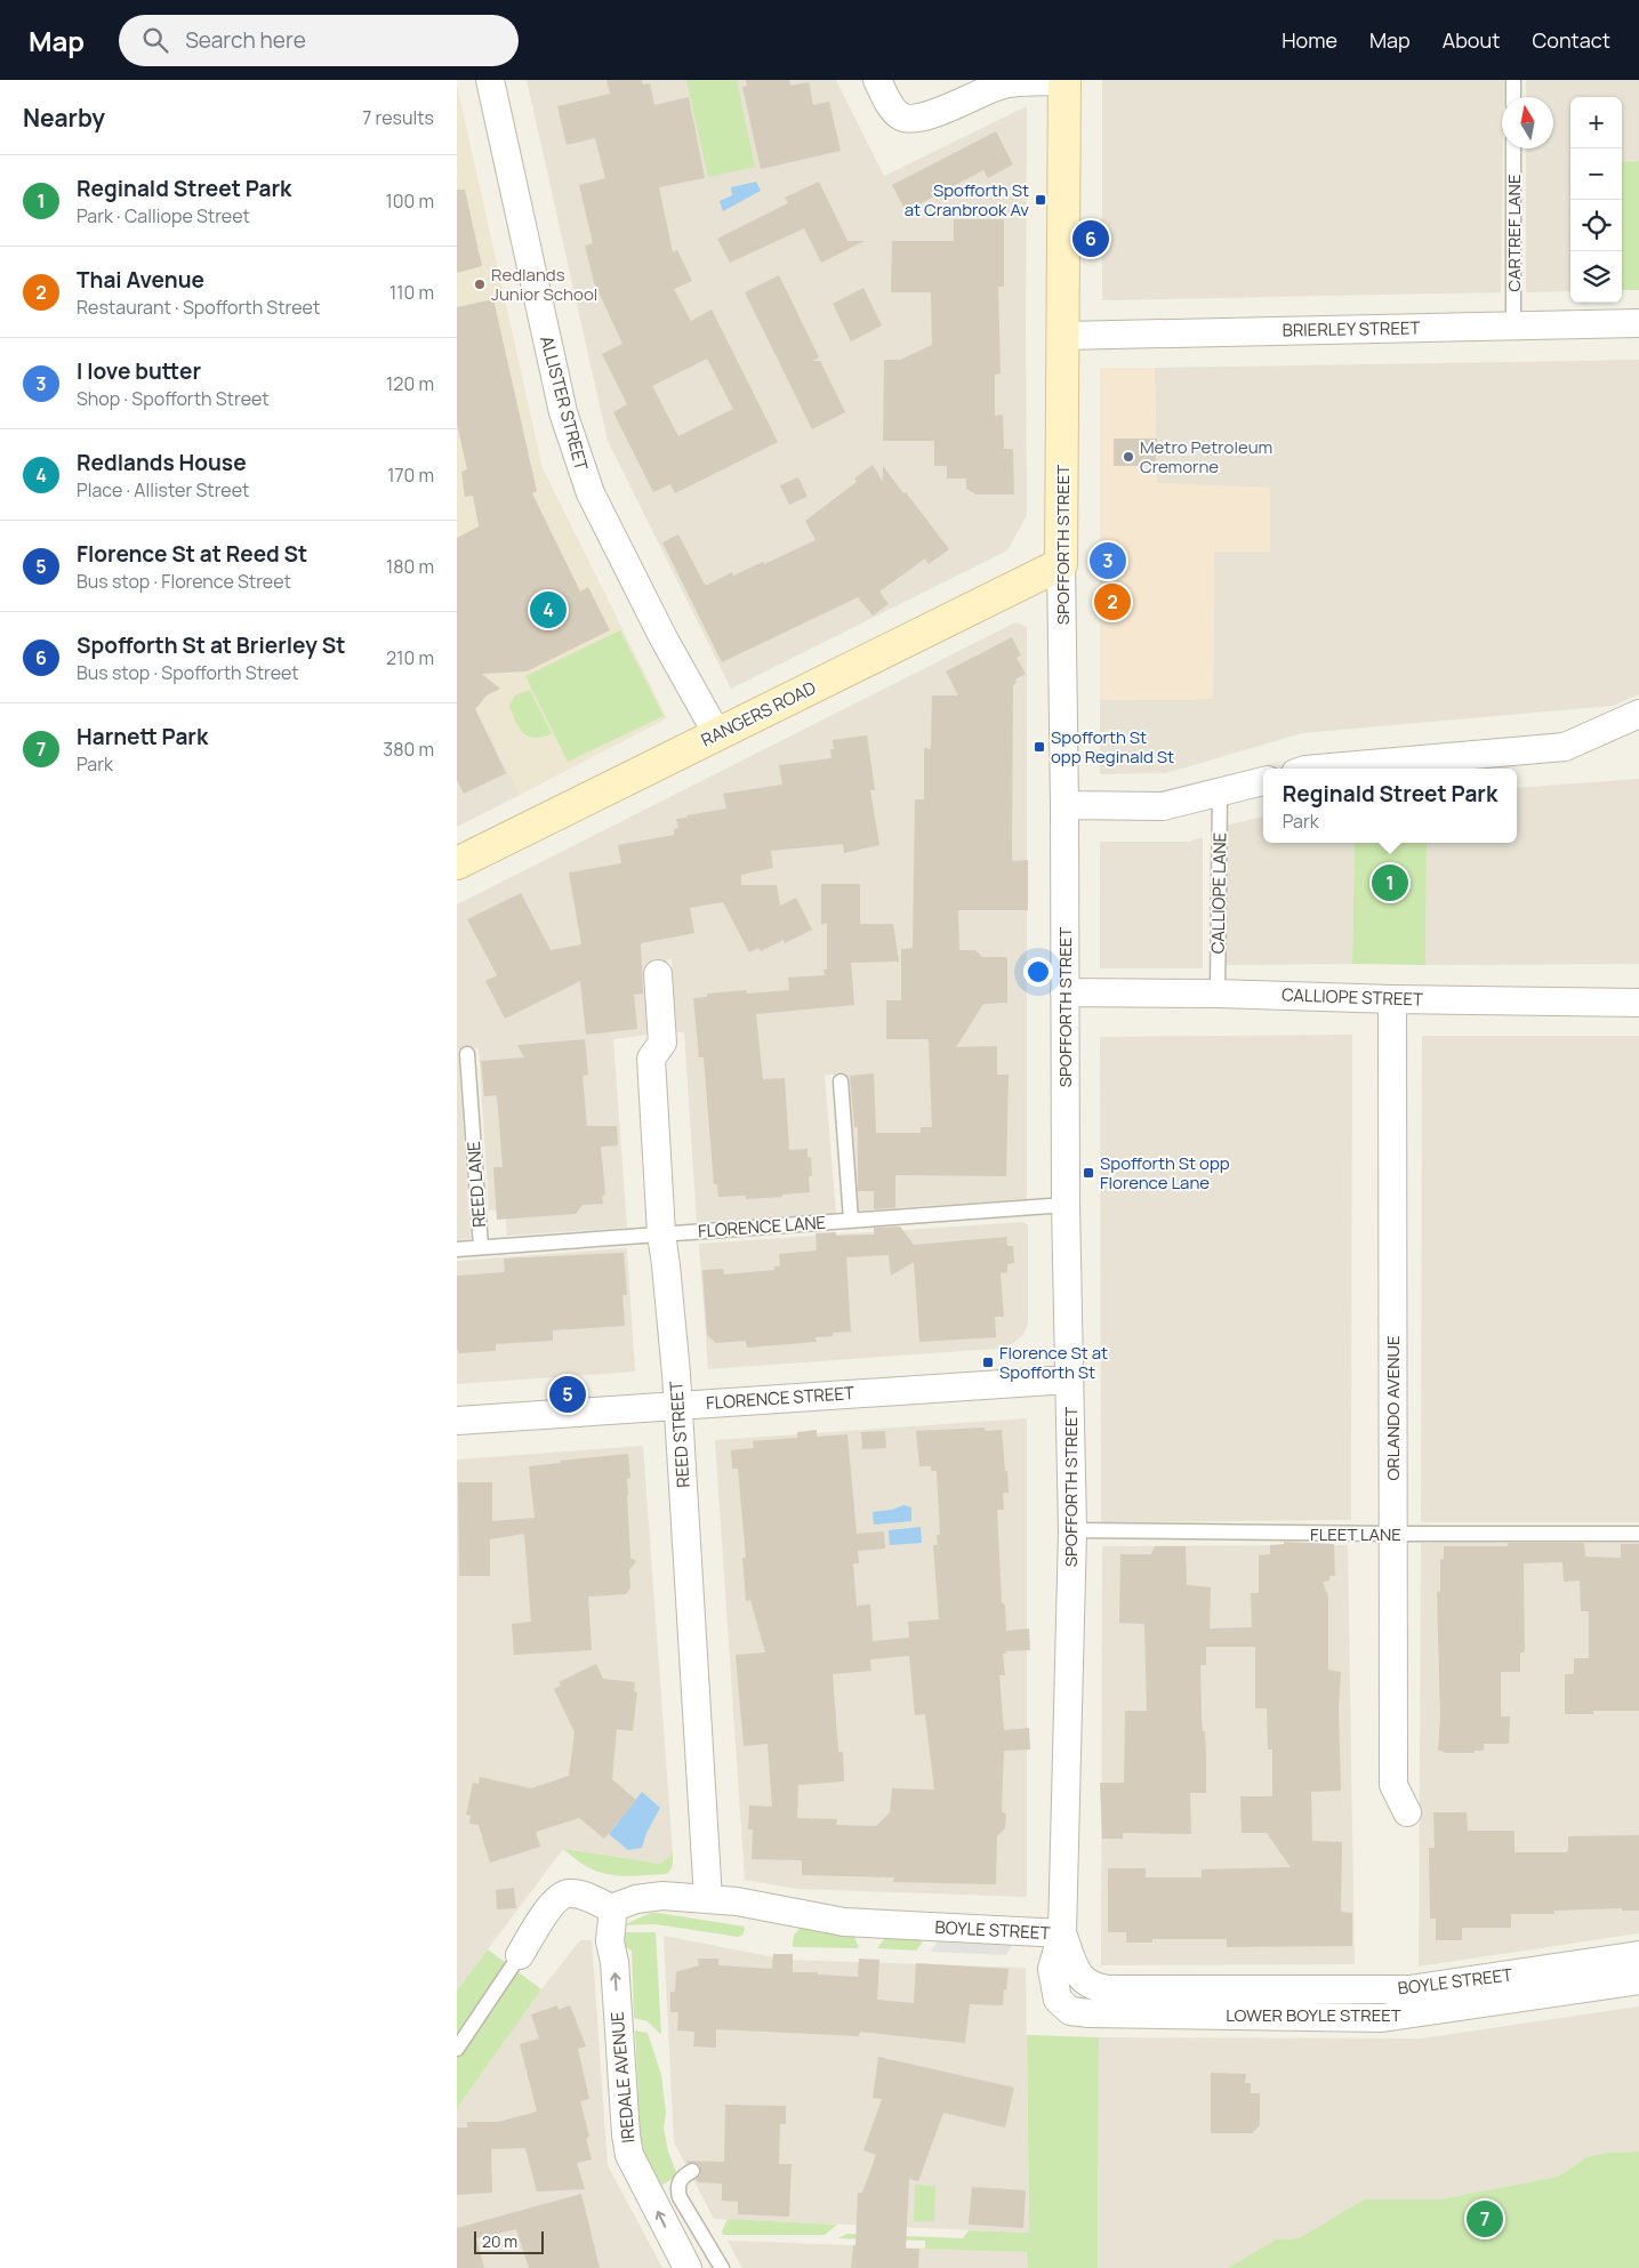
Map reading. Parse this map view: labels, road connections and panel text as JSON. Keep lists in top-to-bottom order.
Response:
{
  "streets": {
    "main road": ["SPOFFORTH STREET", "RANGERS ROAD"],
    "street": [
      "BRIERLEY STREET",
      "ALLISTER STREET",
      "CALLIOPE STREET",
      "FLORENCE STREET",
      "ORLANDO AVENUE",
      "REED STREET",
      "BOYLE STREET",
      "LOWER BOYLE STREET",
      "IREDALE AVENUE"
    ],
    "lane": [
      "CARTREF LANE",
      "CALLIOPE LANE",
      "REED LANE",
      "FLORENCE LANE",
      "FLEET LANE"
    ]
  },
  "crossings": [
    ["CARTREF LANE", "BRIERLEY STREET"],
    ["BRIERLEY STREET", "SPOFFORTH STREET"],
    ["ALLISTER STREET", "RANGERS ROAD"],
    ["SPOFFORTH STREET", "RANGERS ROAD"],
    ["SPOFFORTH STREET", "CALLIOPE STREET"],
    ["SPOFFORTH STREET", "FLORENCE LANE"],
    ["SPOFFORTH STREET", "FLORENCE STREET"],
    ["SPOFFORTH STREET", "FLEET LANE"],
    ["SPOFFORTH STREET", "BOYLE STREET"],
    ["SPOFFORTH STREET", "LOWER BOYLE STREET"],
    ["CALLIOPE LANE", "CALLIOPE STREET"],
    ["CALLIOPE STREET", "ORLANDO AVENUE"],
    ["REED LANE", "FLORENCE LANE"],
    ["FLORENCE LANE", "REED STREET"],
    ["FLORENCE STREET", "REED STREET"],
    ["ORLANDO AVENUE", "FLEET LANE"],
    ["REED STREET", "BOYLE STREET"],
    ["BOYLE STREET", "LOWER BOYLE STREET"],
    ["BOYLE STREET", "IREDALE AVENUE"]
  ],
  "one_way": ["IREDALE AVENUE"],
  "places": {
    "transit": [
      "Spofforth St at Cranbrook Av",
      "Spofforth St opp Reginald St",
      "Spofforth St opp Florence Lane",
      "Florence St at Spofforth St"
    ],
    "other": ["Redlands Junior School", "Metro Petroleum Cremorne"]
  },
  "scale_bar": "20 m",
  "north": "top",
  "page": {
    "header": "Map",
    "search": "Search here",
    "nav": [
      "Home",
      "Map",
      "About",
      "Contact"
    ],
    "heading": ["Nearby", "7 results"],
    "map_buttons": ["+", "−"],
    "list": [
      {
        "mark": "1",
        "name": "Reginald Street Park",
        "note": "Park · Calliope Street",
        "value": "100 m"
      },
      {
        "mark": "2",
        "name": "Thai Avenue",
        "note": "Restaurant · Spofforth Street",
        "value": "110 m"
      },
      {
        "mark": "3",
        "name": "I love butter",
        "note": "Shop · Spofforth Street",
        "value": "120 m"
      },
      {
        "mark": "4",
        "name": "Redlands House",
        "note": "Place · Allister Street",
        "value": "170 m"
      },
      {
        "mark": "5",
        "name": "Florence St at Reed St",
        "note": "Bus stop · Florence Street",
        "value": "180 m"
      },
      {
        "mark": "6",
        "name": "Spofforth St at Brierley St",
        "note": "Bus stop · Spofforth Street",
        "value": "210 m"
      },
      {
        "mark": "7",
        "name": "Harnett Park",
        "note": "Park",
        "value": "380 m"
      }
    ],
    "pins": [
      "6",
      "3",
      "2",
      "4",
      "1",
      "5",
      "7"
    ],
    "popup": ["Reginald Street Park", "Park"],
    "scale": "20 m"
  }
}
